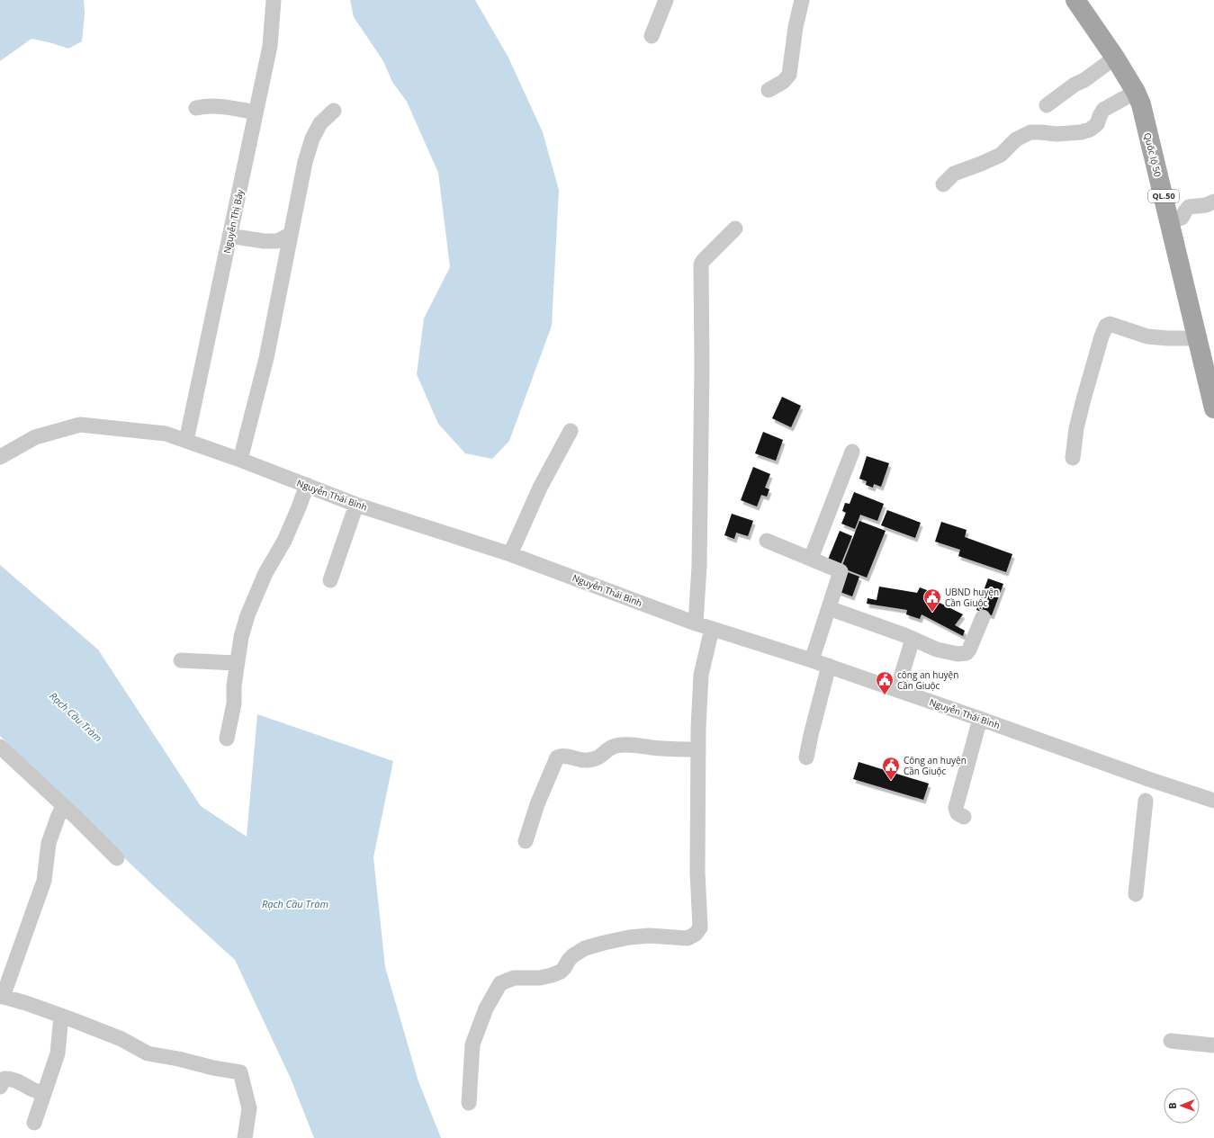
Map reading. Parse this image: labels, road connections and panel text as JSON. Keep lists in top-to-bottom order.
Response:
{
  "streets": {
    "main road": ["Quốc lộ 50", "QL.50"],
    "street": ["Nguyễn Thị Bảy", "Nguyễn Thái Bình"]
  },
  "crossings": [
    ["Nguyễn Thị Bảy", "Nguyễn Thái Bình"]
  ],
  "water": ["Rạch Cầu Tràm"],
  "places": {
    "public building": ["UBND huyện Cần Giuộc", "công an huyện Cần Giuộc", "Công an huyện Cần Giuộc"]
  },
  "north": "left"
}
